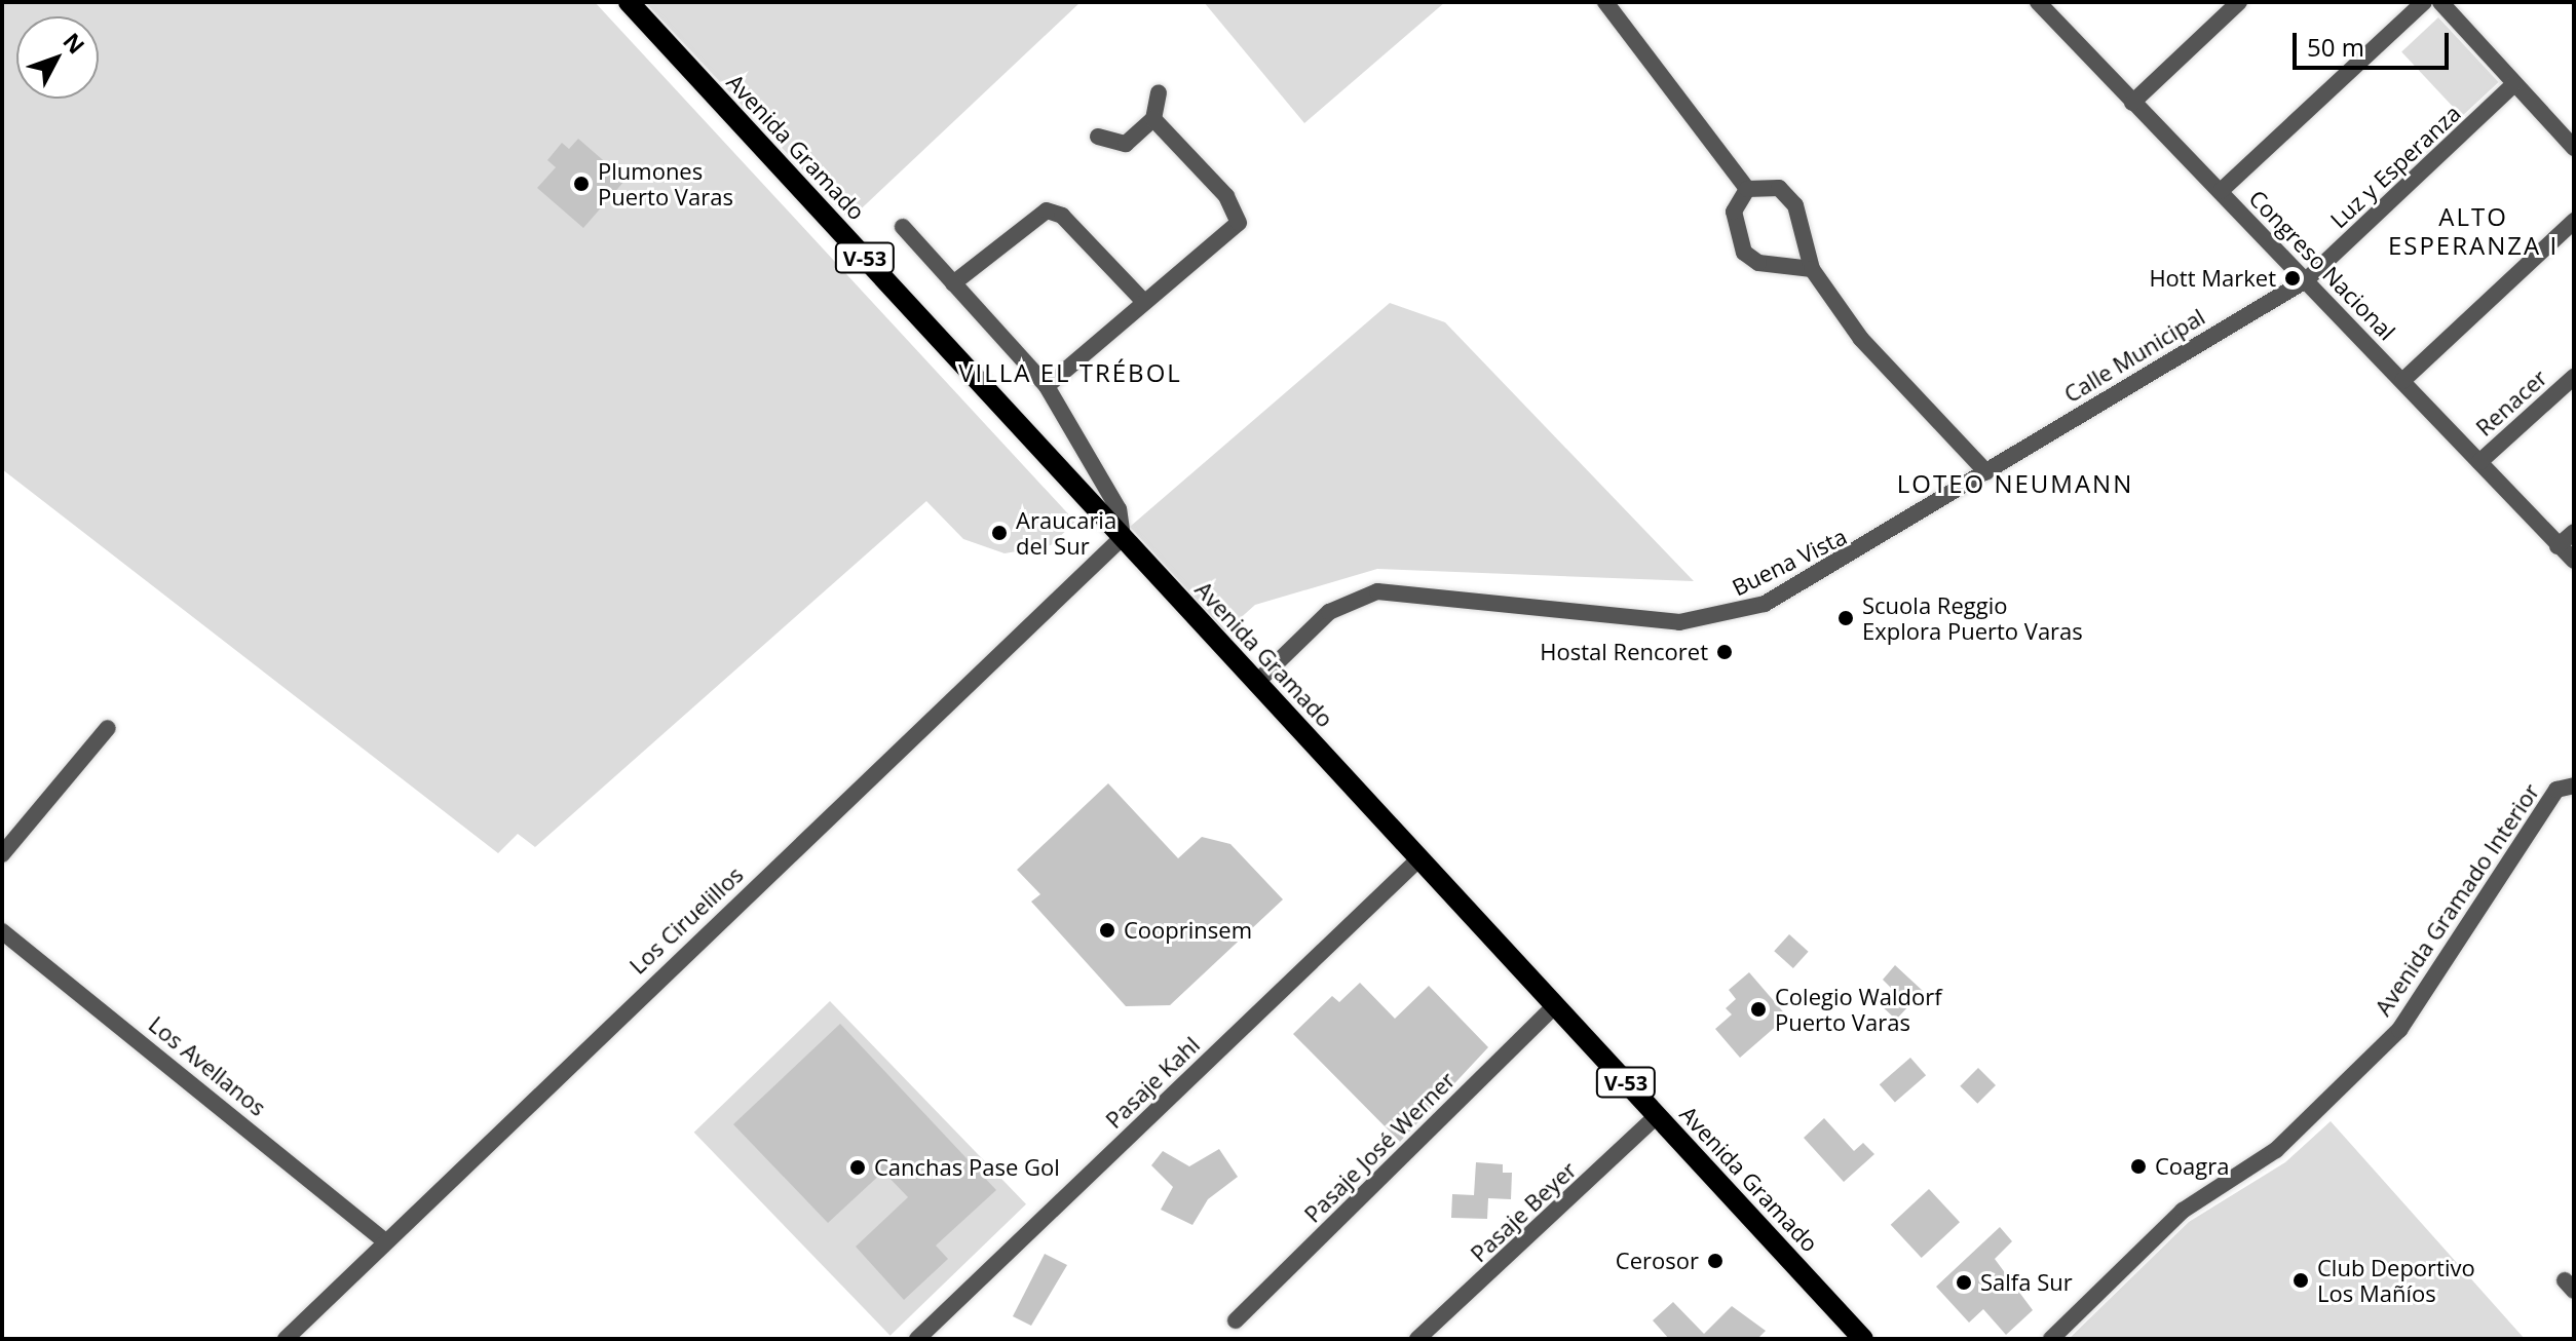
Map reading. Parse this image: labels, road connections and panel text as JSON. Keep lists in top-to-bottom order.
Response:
{
  "streets": {
    "main road": ["Avenida Gramado", "V-53"],
    "street": [
      "Luz y Esperanza",
      "Congreso Nacional",
      "Calle Municipal",
      "Renacer",
      "Buena Vista",
      "Avenida Gramado Interior",
      "Los Ciruelillos",
      "Los Avellanos",
      "Pasaje Kahl",
      "Pasaje José Werner",
      "Pasaje Beyer"
    ]
  },
  "crossings": [
    ["Avenida Gramado", "Buena Vista"],
    ["Avenida Gramado", "Los Ciruelillos"],
    ["Avenida Gramado", "Pasaje Kahl"],
    ["Avenida Gramado", "Pasaje José Werner"],
    ["Avenida Gramado", "Pasaje Beyer"],
    ["Luz y Esperanza", "Congreso Nacional"],
    ["Luz y Esperanza", "Calle Municipal"],
    ["Congreso Nacional", "Calle Municipal"],
    ["Congreso Nacional", "Renacer"],
    ["Calle Municipal", "Buena Vista"],
    ["Los Ciruelillos", "Los Avellanos"]
  ],
  "districts": ["ALTO ESPERANZA I", "VILLA EL TRÉBOL", "LOTEO NEUMANN"],
  "places": [
    "Plumones Puerto Varas",
    "Hott Market",
    "Araucaria del Sur",
    "Scuola Reggio Explora Puerto Varas",
    "Hostal Rencoret",
    "Cooprinsem",
    "Colegio Waldorf Puerto Varas",
    "Coagra",
    "Canchas Pase Gol",
    "Cerosor",
    "Club Deportivo Los Mañíos",
    "Salfa Sur"
  ],
  "scale_bar": "50 m",
  "north": "top right"
}
